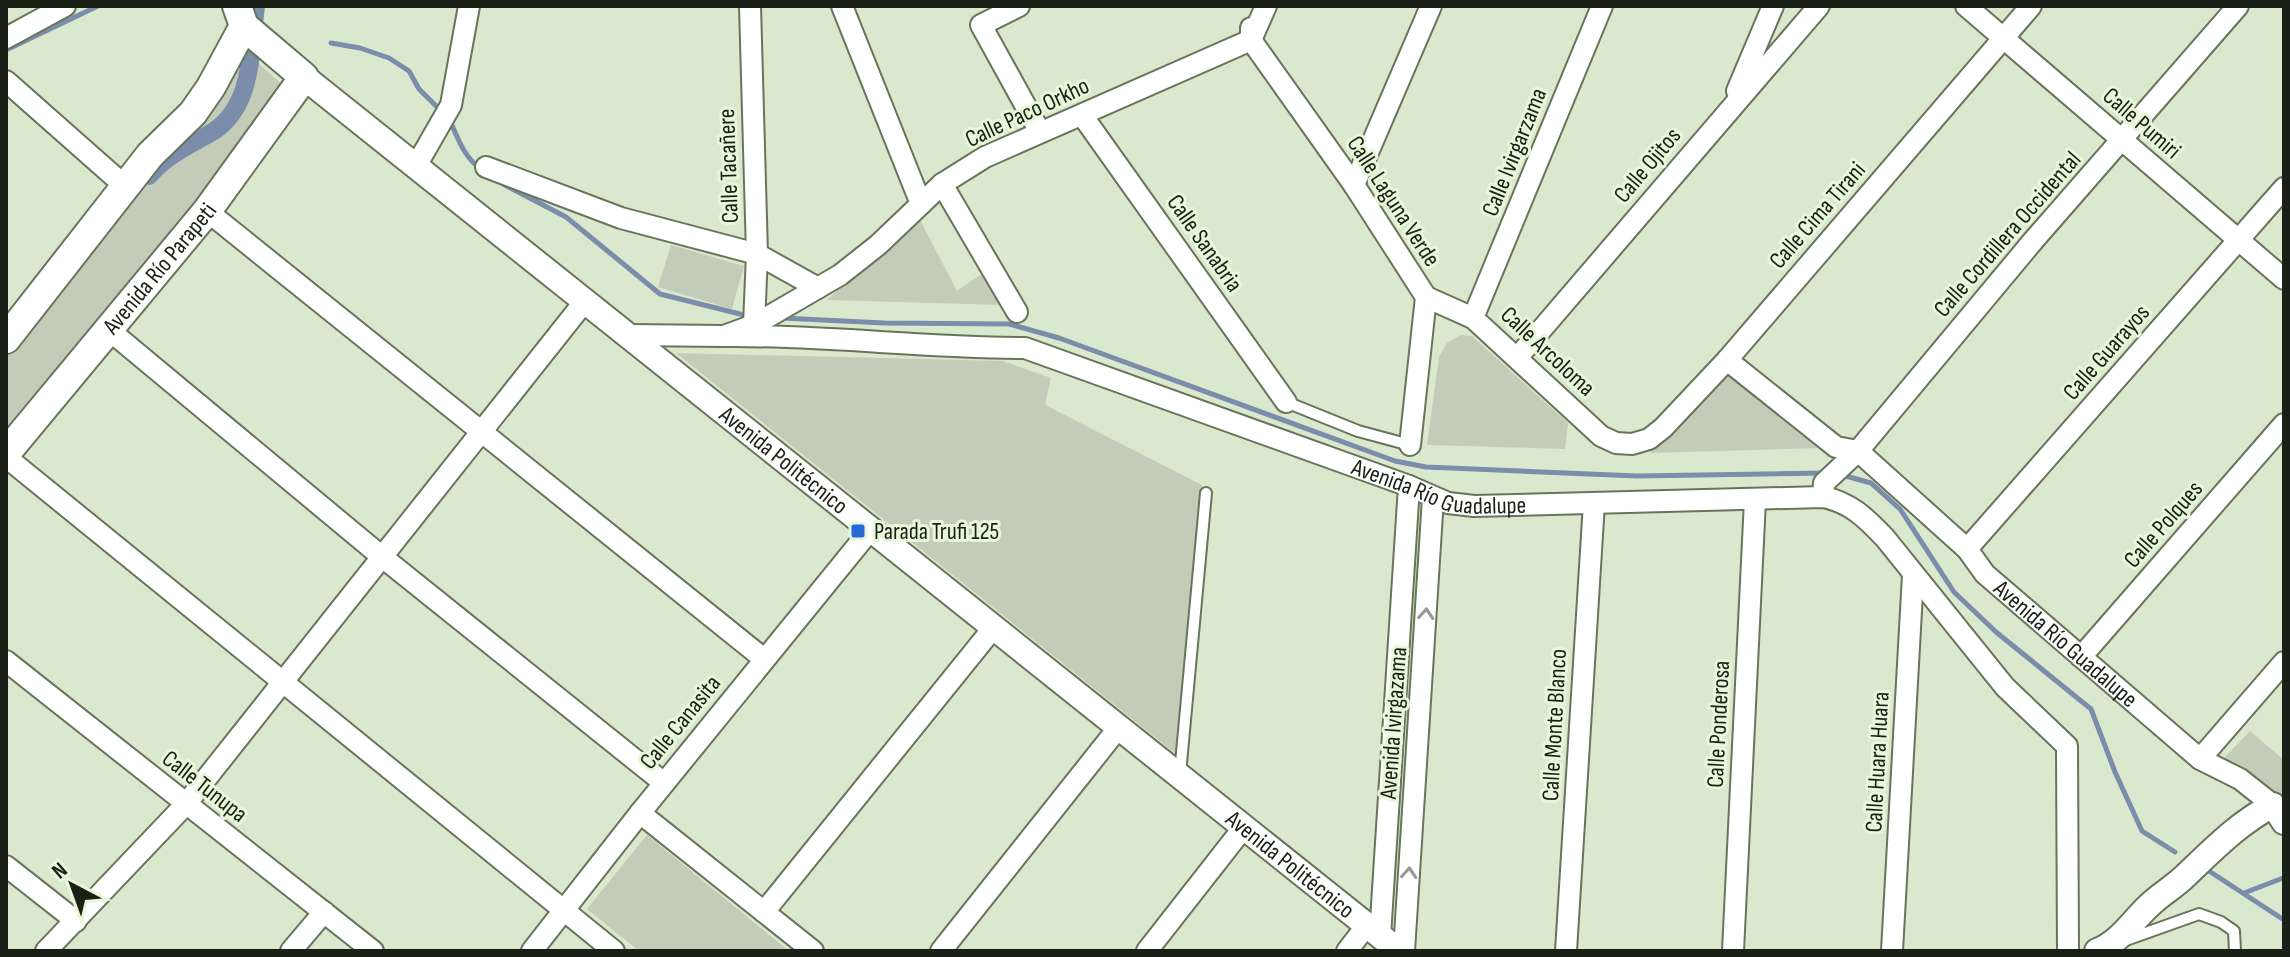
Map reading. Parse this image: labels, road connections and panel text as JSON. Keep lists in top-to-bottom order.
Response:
{
  "streets": {
    "main road": ["Avenida Río Parapeti", "Avenida Politécnico"],
    "street": [
      "Calle Paco Orkho",
      "Calle Pumiri",
      "Calle Ivirgarzama",
      "Calle Ojitos",
      "Calle Tacañere",
      "Calle Laguna Verde",
      "Calle Cima Tirani",
      "Calle Cordillera Occidental",
      "Calle Sanabria",
      "Calle Arcoloma",
      "Calle Guarayos",
      "Avenida Río Guadalupe",
      "Calle Polques",
      "Calle Canasita",
      "Avenida Ivirgazama",
      "Calle Ponderosa",
      "Calle Monte Blanco",
      "Calle Huara Huara",
      "Calle Tunupa"
    ]
  },
  "crossings": [
    ["Calle Paco Orkho", "Calle Tacañere"],
    ["Calle Paco Orkho", "Calle Laguna Verde"],
    ["Calle Paco Orkho", "Calle Sanabria"],
    ["Calle Paco Orkho", "Avenida Río Guadalupe"],
    ["Calle Pumiri", "Calle Cima Tirani"],
    ["Calle Pumiri", "Calle Cordillera Occidental"],
    ["Calle Pumiri", "Calle Guarayos"],
    ["Calle Ivirgarzama", "Calle Arcoloma"],
    ["Calle Ojitos", "Calle Arcoloma"],
    ["Calle Laguna Verde", "Calle Arcoloma"],
    ["Calle Laguna Verde", "Avenida Río Guadalupe"],
    ["Calle Cima Tirani", "Calle Arcoloma"],
    ["Calle Cordillera Occidental", "Avenida Río Guadalupe"],
    ["Calle Sanabria", "Avenida Río Guadalupe"],
    ["Avenida Río Parapeti", "Avenida Politécnico"],
    ["Calle Guarayos", "Avenida Río Guadalupe"],
    ["Avenida Politécnico", "Avenida Río Guadalupe"],
    ["Avenida Politécnico", "Calle Canasita"],
    ["Avenida Politécnico", "Avenida Ivirgazama"],
    ["Avenida Río Guadalupe", "Calle Polques"],
    ["Avenida Río Guadalupe", "Avenida Ivirgazama"],
    ["Avenida Río Guadalupe", "Calle Ponderosa"],
    ["Avenida Río Guadalupe", "Calle Monte Blanco"],
    ["Avenida Río Guadalupe", "Calle Huara Huara"]
  ],
  "places": {
    "transit": ["Parada Trufi 125"]
  },
  "north": "top left"
}
